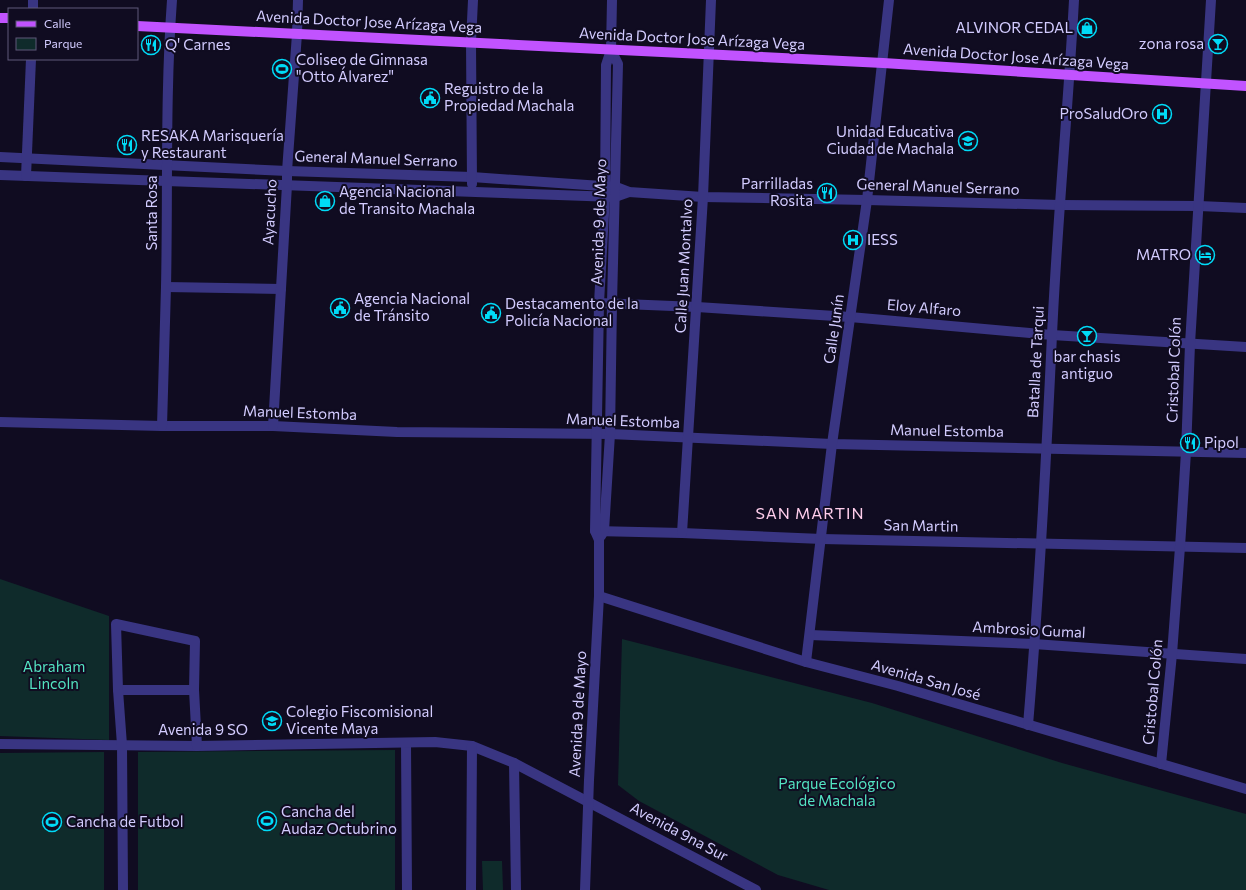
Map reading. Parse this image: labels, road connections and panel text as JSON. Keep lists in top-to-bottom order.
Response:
{
  "streets": {
    "main road": ["Avenida Doctor Jose Arízaga Vega"],
    "street": [
      "General Manuel Serrano",
      "Ayacucho",
      "Santa Rosa",
      "Avenida 9 de Mayo",
      "Calle Juan Montalvo",
      "Eloy Alfaro",
      "Calle Junín",
      "Batalla de Tarqui",
      "Cristobal Colón",
      "Manuel Estomba",
      "San Martin",
      "Ambrosio Gumal",
      "Avenida San José",
      "Avenida 9 SO",
      "Avenida 9na Sur"
    ]
  },
  "crossings": [
    ["Avenida Doctor Jose Arízaga Vega", "Ayacucho"],
    ["Avenida Doctor Jose Arízaga Vega", "Santa Rosa"],
    ["Avenida Doctor Jose Arízaga Vega", "Avenida 9 de Mayo"],
    ["Avenida Doctor Jose Arízaga Vega", "Calle Juan Montalvo"],
    ["Avenida Doctor Jose Arízaga Vega", "Calle Junín"],
    ["Avenida Doctor Jose Arízaga Vega", "Batalla de Tarqui"],
    ["Avenida Doctor Jose Arízaga Vega", "Cristobal Colón"],
    ["General Manuel Serrano", "Ayacucho"],
    ["General Manuel Serrano", "Santa Rosa"],
    ["General Manuel Serrano", "Avenida 9 de Mayo"],
    ["General Manuel Serrano", "Calle Juan Montalvo"],
    ["General Manuel Serrano", "Calle Junín"],
    ["General Manuel Serrano", "Batalla de Tarqui"],
    ["General Manuel Serrano", "Cristobal Colón"],
    ["Ayacucho", "Manuel Estomba"],
    ["Santa Rosa", "Manuel Estomba"],
    ["Avenida 9 de Mayo", "Eloy Alfaro"],
    ["Avenida 9 de Mayo", "Manuel Estomba"],
    ["Avenida 9 de Mayo", "San Martin"],
    ["Avenida 9 de Mayo", "Avenida San José"],
    ["Avenida 9 de Mayo", "Avenida 9na Sur"],
    ["Calle Juan Montalvo", "Eloy Alfaro"],
    ["Calle Juan Montalvo", "Manuel Estomba"],
    ["Calle Juan Montalvo", "San Martin"],
    ["Eloy Alfaro", "Calle Junín"],
    ["Eloy Alfaro", "Batalla de Tarqui"],
    ["Eloy Alfaro", "Cristobal Colón"],
    ["Calle Junín", "Manuel Estomba"],
    ["Calle Junín", "San Martin"],
    ["Calle Junín", "Ambrosio Gumal"],
    ["Calle Junín", "Avenida San José"],
    ["Batalla de Tarqui", "Manuel Estomba"],
    ["Batalla de Tarqui", "San Martin"],
    ["Batalla de Tarqui", "Ambrosio Gumal"],
    ["Batalla de Tarqui", "Avenida San José"],
    ["Cristobal Colón", "Manuel Estomba"],
    ["Cristobal Colón", "San Martin"],
    ["Cristobal Colón", "Ambrosio Gumal"],
    ["Cristobal Colón", "Avenida San José"],
    ["Avenida 9 SO", "Avenida 9na Sur"]
  ],
  "districts": ["SAN MARTIN"],
  "parks": ["Abraham Lincoln", "Parque Ecológico de Machala"],
  "places": {
    "shop": ["ALVINOR CEDAL", "Agencia Nacional de Transito Machala"],
    "bar": ["zona rosa", "bar chasis antiguo"],
    "restaurant": [
      "Q' Carnes",
      "RESAKA Marisquería y Restaurant",
      "Parrilladas Rosita",
      "Pipol"
    ],
    "sports": ["Coliseo de Gimnasa \"Otto Álvarez\"", "Cancha del Audaz Octubrino", "Cancha de Futbol"],
    "public building": ["Reguistro de la Propiedad Machala", "Agencia Nacional de Tránsito", "Destacamento de la Policía Nacional"],
    "hospital": ["ProSaludOro", "IESS"],
    "school or university": ["Unidad Educativa Ciudad de Machala", "Colegio Fiscomisional Vicente Maya"],
    "hotel": ["MATRO"]
  },
  "legend": ["Calle", "Parque"]
}
